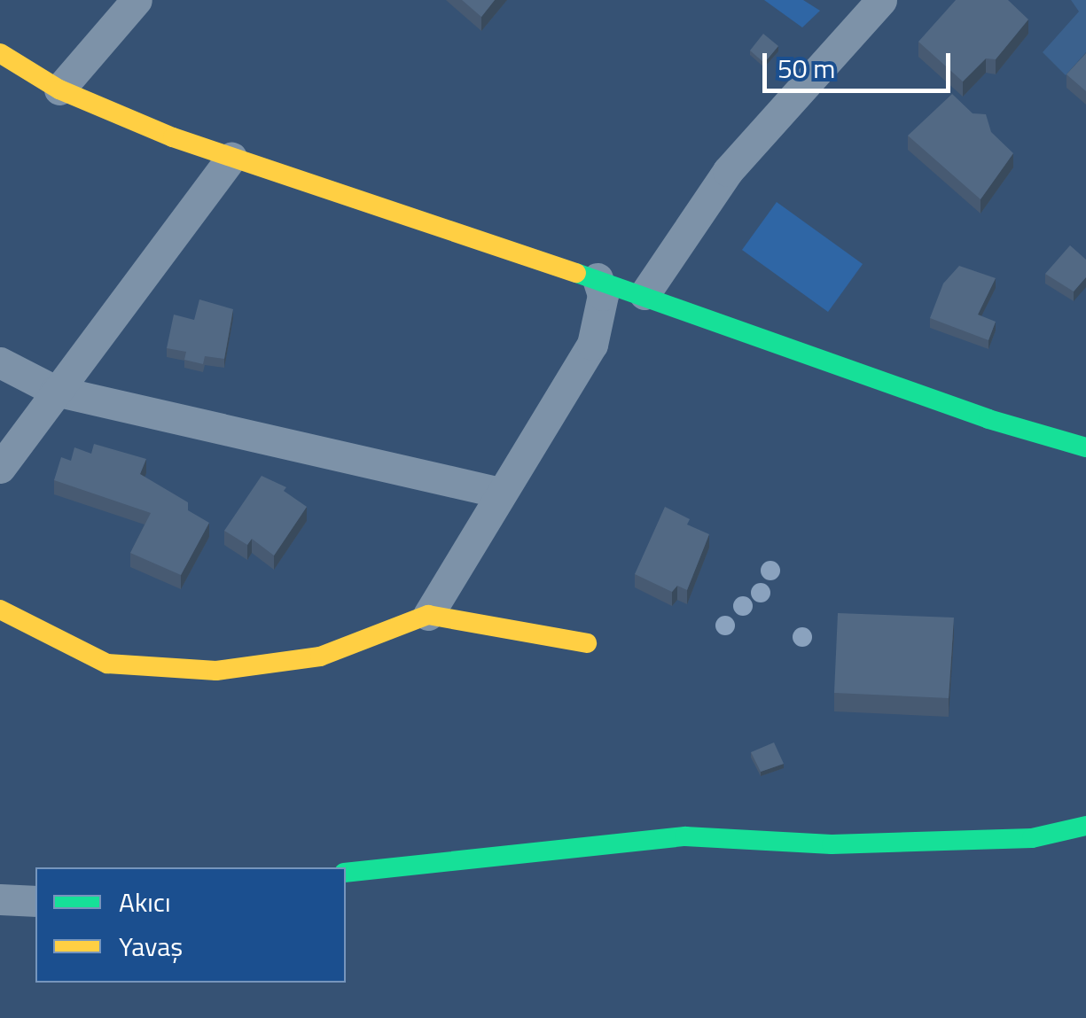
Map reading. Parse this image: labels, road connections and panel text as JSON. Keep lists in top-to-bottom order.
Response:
{
  "legend": ["Akıcı", "Yavaş"],
  "scale_bar": "50 m"
}
